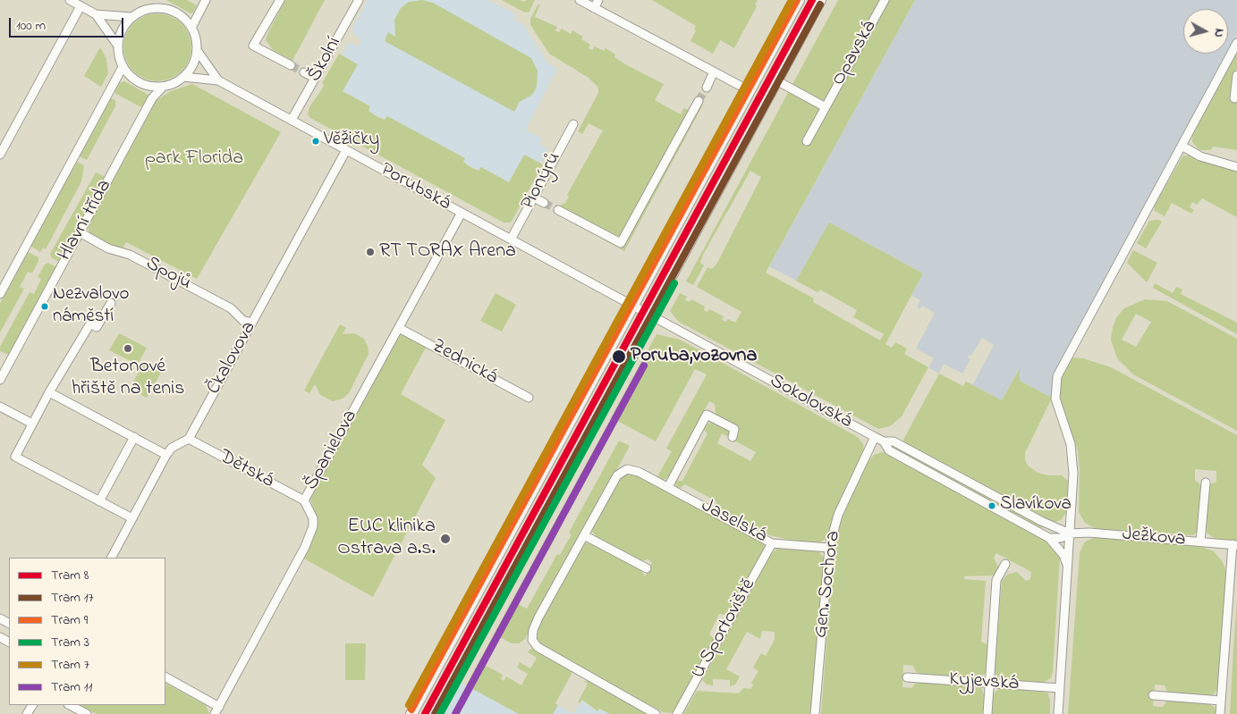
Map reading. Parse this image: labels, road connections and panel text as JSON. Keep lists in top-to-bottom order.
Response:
{
  "streets": {
    "street": [
      "Opavská",
      "Školní",
      "Pionýrů",
      "Porubská",
      "Hlavní třída",
      "Spojů",
      "Čkalovova",
      "Zednická",
      "Sokolovská",
      "Španielova",
      "Dětská",
      "Jaselská",
      "Ježkova",
      "Gen. Sochora",
      "U Sportoviště",
      "Kyjevská"
    ]
  },
  "crossings": [
    ["Školní", "Porubská"],
    ["Pionýrů", "Porubská"],
    ["Porubská", "Hlavní třída"],
    ["Porubská", "Čkalovova"],
    ["Porubská", "Sokolovská"],
    ["Porubská", "Španielova"],
    ["Hlavní třída", "Spojů"],
    ["Spojů", "Čkalovova"],
    ["Čkalovova", "Dětská"],
    ["Zednická", "Španielova"],
    ["Sokolovská", "Ježkova"],
    ["Sokolovská", "Gen. Sochora"],
    ["Španielova", "Dětská"],
    ["Jaselská", "Gen. Sochora"],
    ["Jaselská", "U Sportoviště"]
  ],
  "parks": ["park Florida"],
  "places": [
    "Věžičky",
    "RT TORAX Arena",
    "Nezvalovo náměstí",
    "Betonové hřiště na tenis",
    "Poruba,vozovna",
    "Slavíkova",
    "EUC klinika Ostrava a.s."
  ],
  "lines": [
    "tram line 8",
    "tram line 9",
    "tram line 7",
    "tram line 17",
    "tram line 3",
    "tram line 11"
  ],
  "legend": [
    "Tram 8",
    "Tram 17",
    "Tram 9",
    "Tram 3",
    "Tram 7",
    "Tram 11"
  ],
  "scale_bar": "100 m",
  "north": "right"
}
